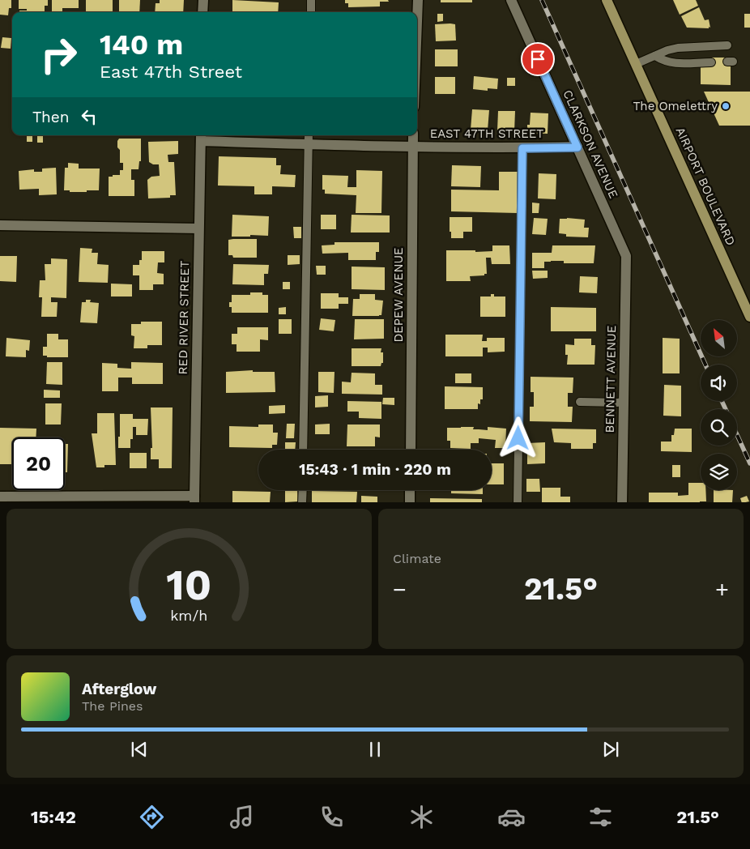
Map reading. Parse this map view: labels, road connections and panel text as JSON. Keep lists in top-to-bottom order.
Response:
{
  "streets": {
    "main road": ["AIRPORT BOULEVARD"],
    "street": [
      "EAST 47TH STREET",
      "CLARKSON AVENUE",
      "DEPEW AVENUE",
      "RED RIVER STREET",
      "BENNETT AVENUE"
    ]
  },
  "crossings": [
    ["EAST 47TH STREET", "CLARKSON AVENUE"],
    ["EAST 47TH STREET", "DEPEW AVENUE"],
    ["EAST 47TH STREET", "RED RIVER STREET"],
    ["CLARKSON AVENUE", "BENNETT AVENUE"]
  ],
  "places": ["The Omelettry"],
  "north": "top left",
  "page": {
    "turn": ["140 m", "East 47th Street"],
    "then": "Then",
    "limit": "20",
    "trip": "15:43 · 1 min · 220 m",
    "tile": "Climate",
    "heat": ["−", "21.5°", "+"],
    "song": ["Afterglow", "The Pines"],
    "tabs": ["15:42", "21.5°"],
    "gauge": ["10", "km/h"]
  }
}
